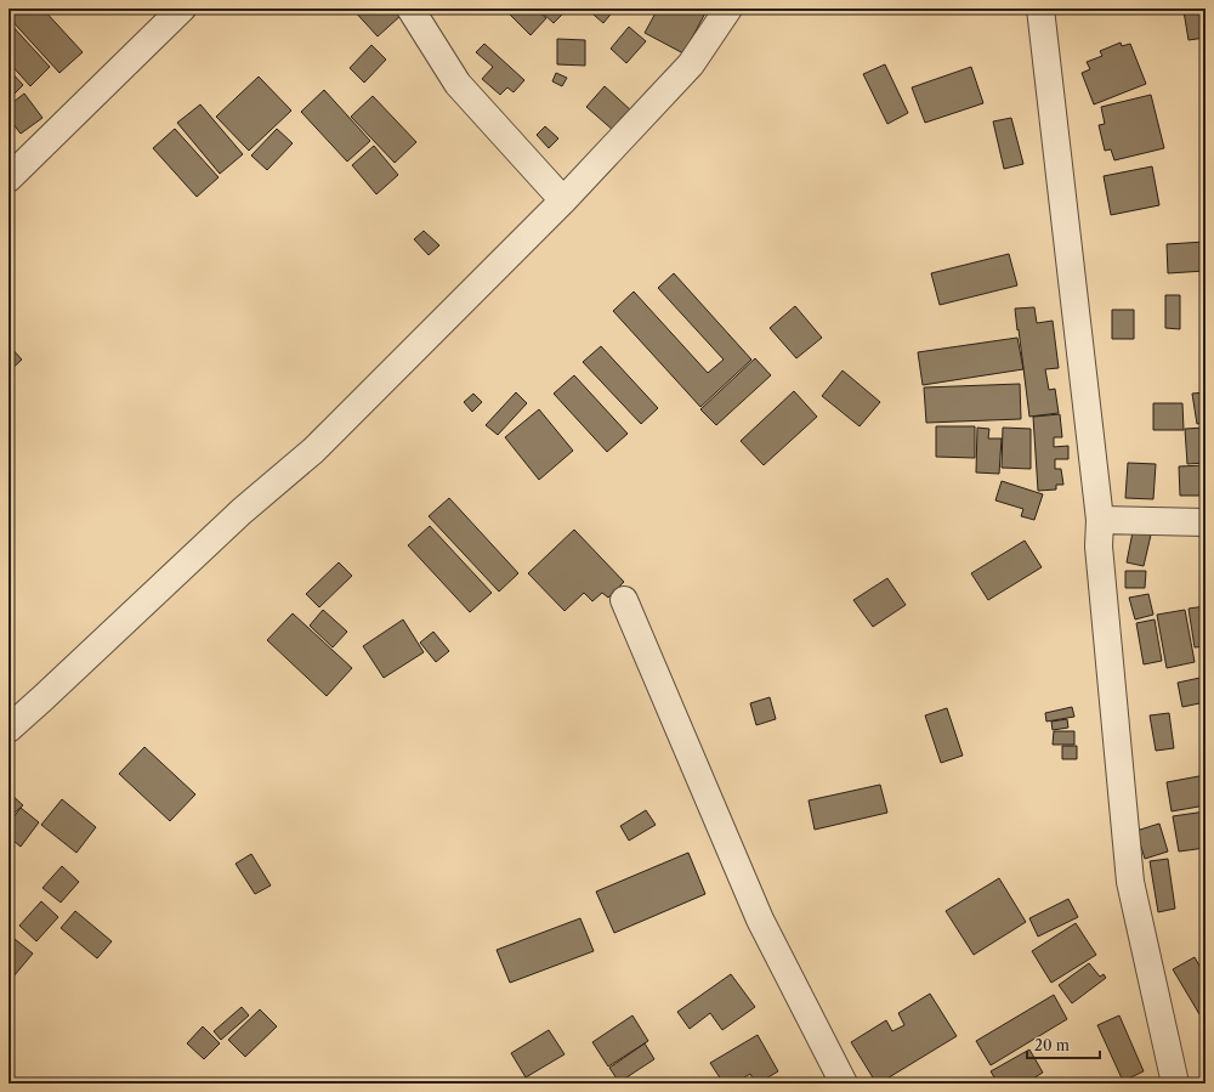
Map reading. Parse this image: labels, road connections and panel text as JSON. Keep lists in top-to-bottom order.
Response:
{
  "scale_bar": "20 m"
}
